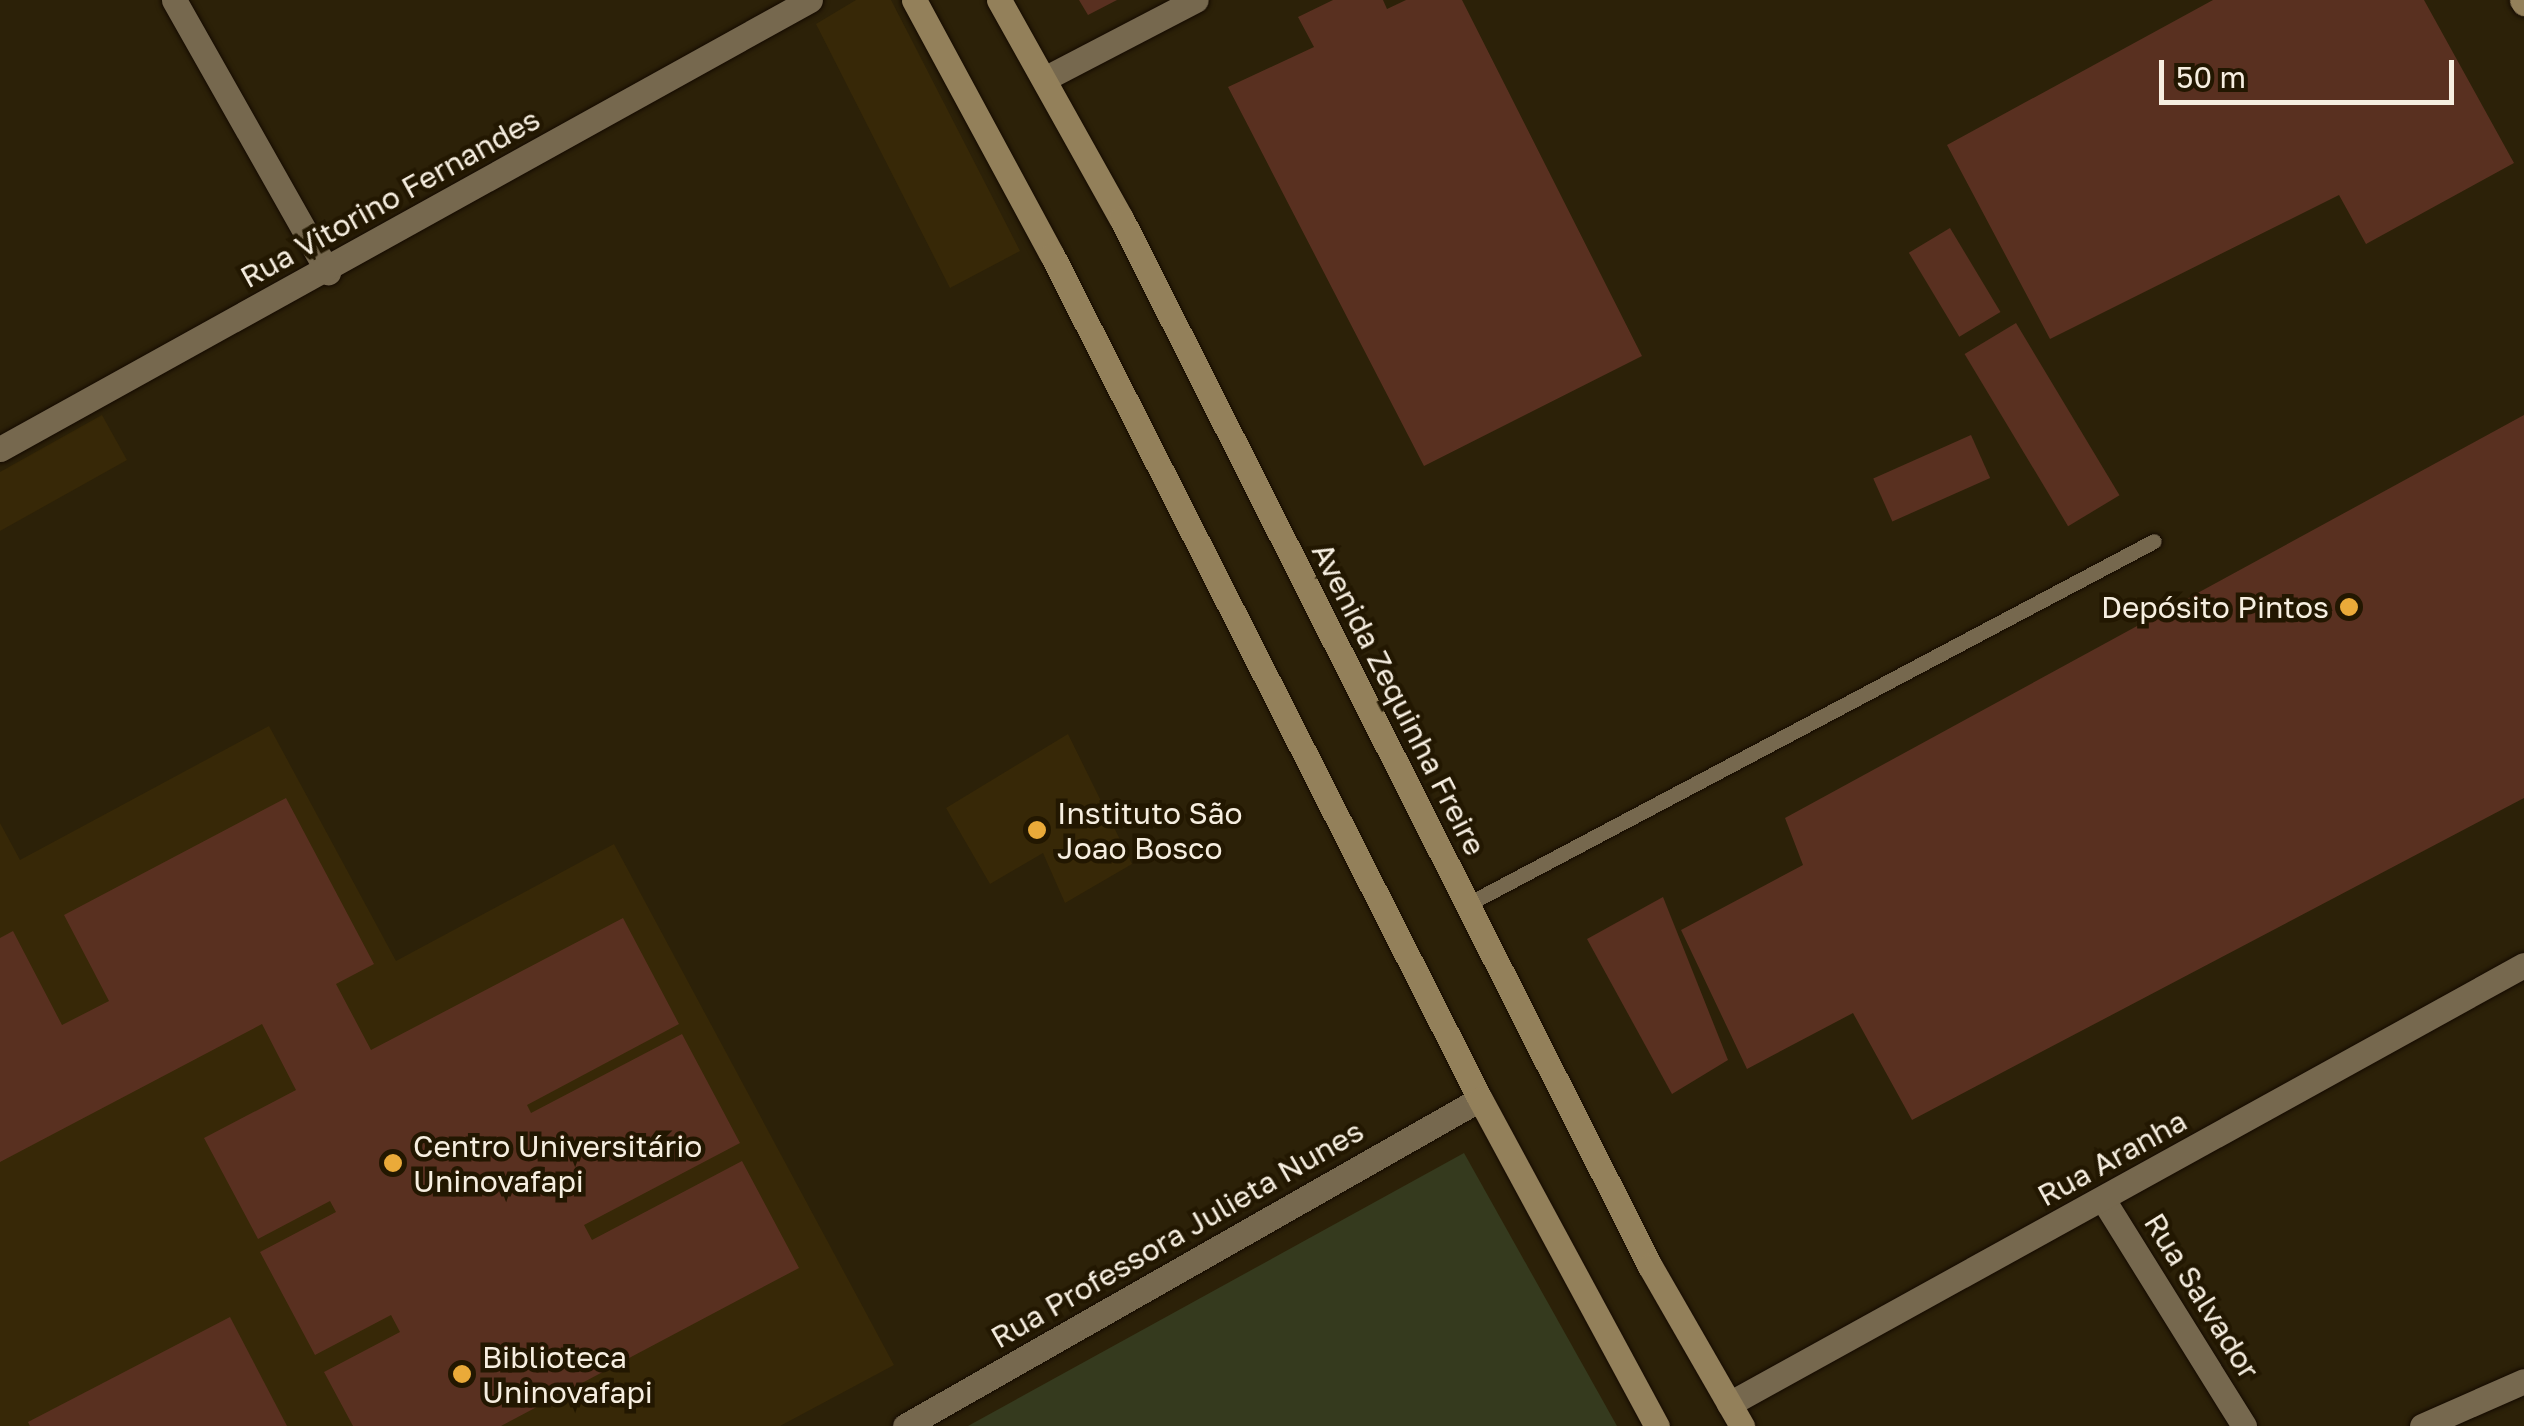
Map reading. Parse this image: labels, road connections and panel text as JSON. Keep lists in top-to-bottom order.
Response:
{
  "streets": {
    "main road": ["Avenida Zequinha Freire"],
    "street": [
      "Rua Vitorino Fernandes",
      "Rua Aranha",
      "Rua Professora Julieta Nunes",
      "Rua Salvador"
    ]
  },
  "crossings": [
    ["Avenida Zequinha Freire", "Rua Aranha"],
    ["Rua Aranha", "Rua Salvador"]
  ],
  "places": [
    "Depósito Pintos",
    "Instituto São Joao Bosco",
    "Centro Universitário Uninovafapi",
    "Biblioteca Uninovafapi"
  ],
  "scale_bar": "50 m"
}
